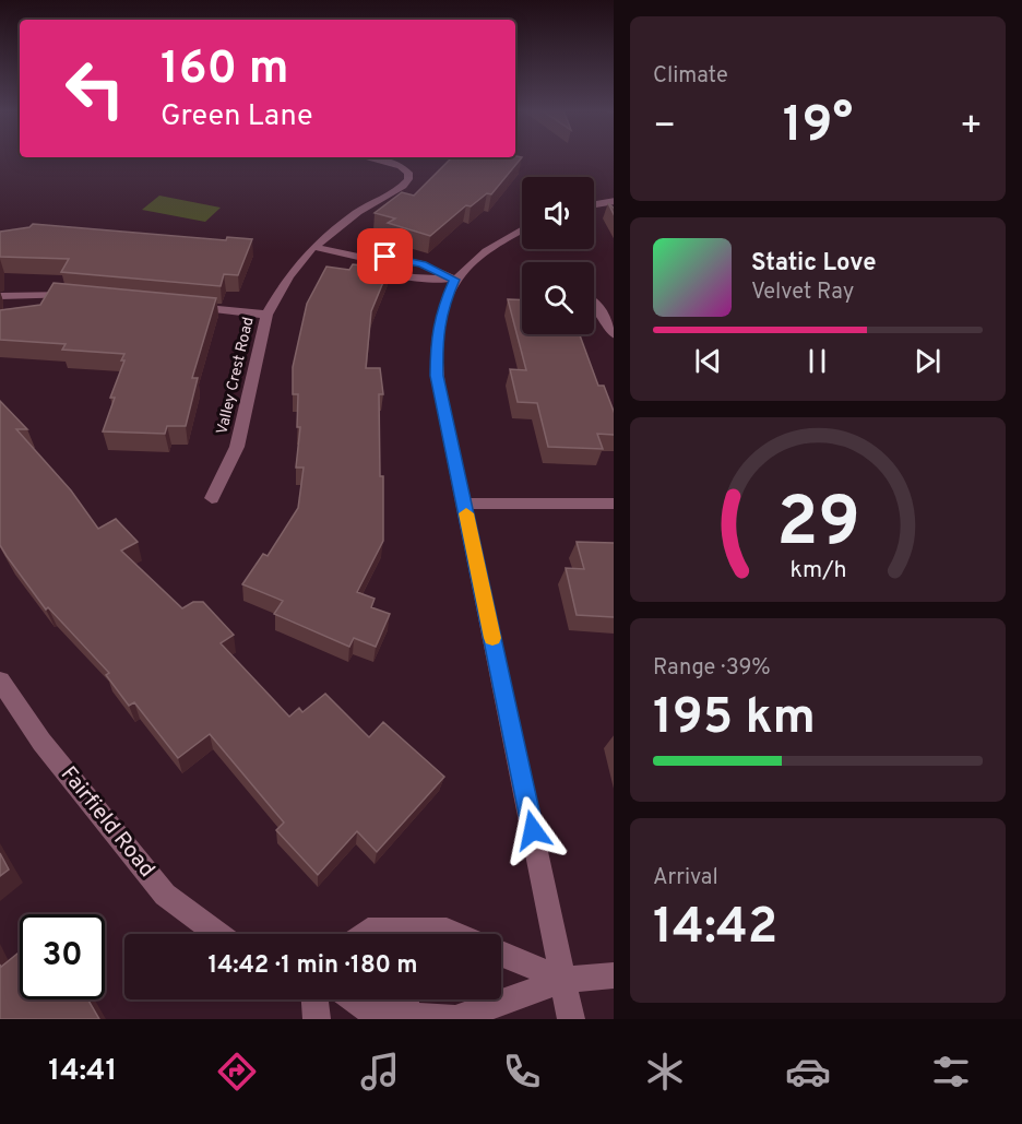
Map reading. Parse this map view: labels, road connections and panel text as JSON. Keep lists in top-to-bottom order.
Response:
{
  "streets": {
    "street": ["Valley Crest Road", "Fairfield Road"]
  },
  "page": {
    "tile": [
      "Climate",
      ["Range · 39%", "195 km"],
      ["Arrival", "14:42"]
    ],
    "turn": ["160 m", "Green Lane"],
    "heat": ["−", "19°", "+"],
    "song": ["Static Love", "Velvet Ray"],
    "limit": "30",
    "trip": "14:42 · 1 min · 180 m",
    "tabs": "14:41",
    "gauge": ["29", "km/h"]
  }
}
